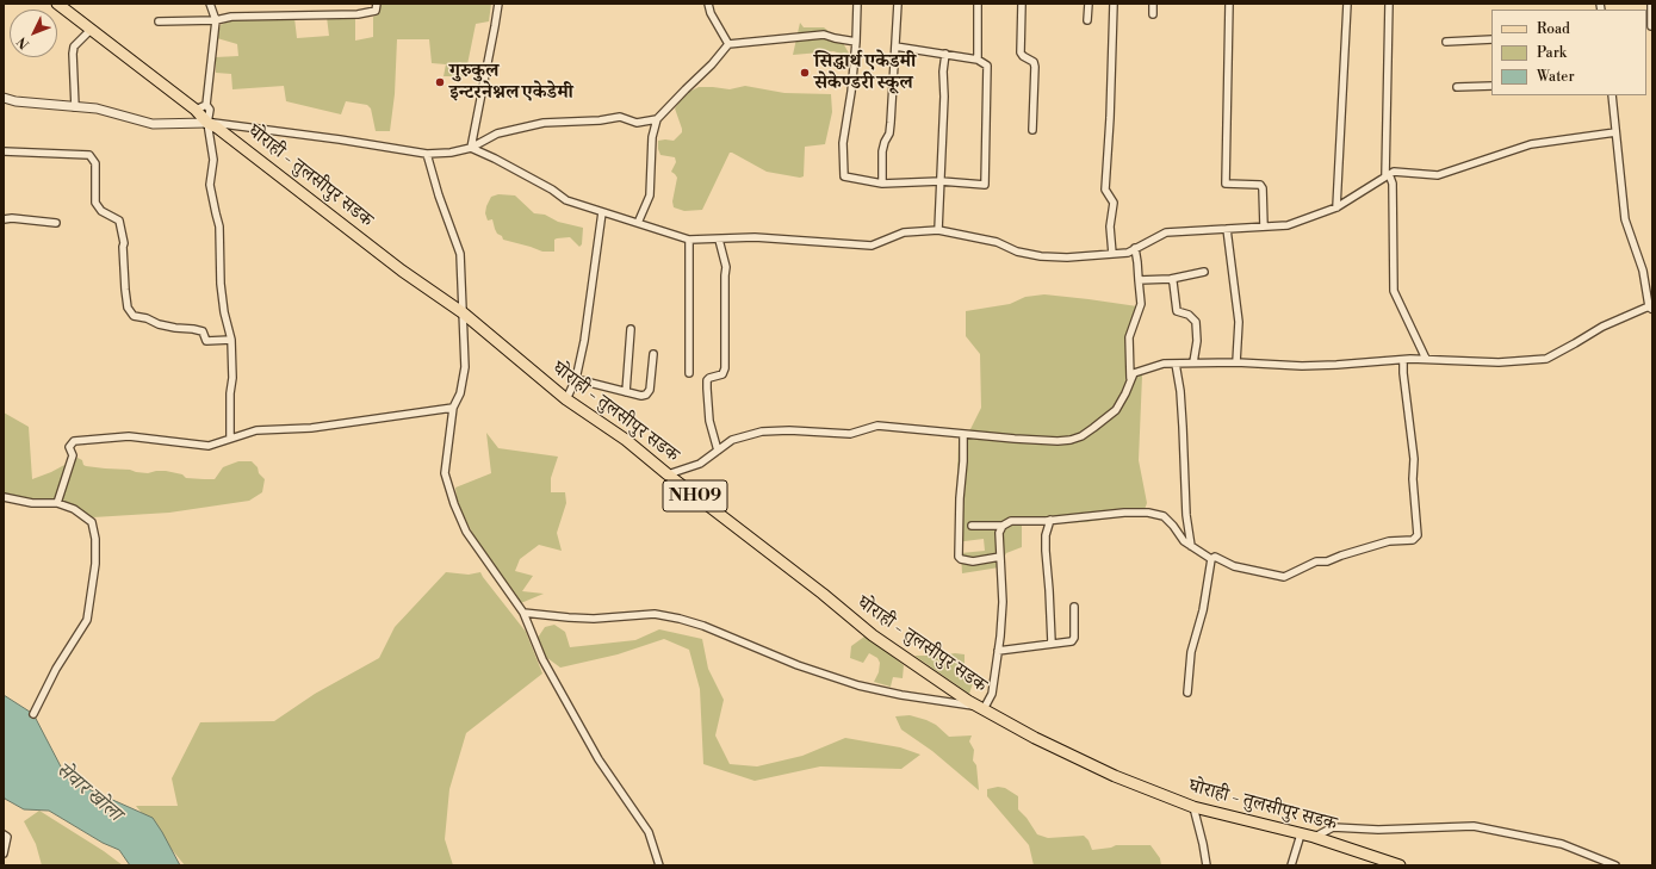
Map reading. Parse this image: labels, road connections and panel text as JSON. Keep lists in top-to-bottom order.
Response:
{
  "streets": {
    "main road": ["घोराही - तुलसीपुर सडक", "NH09"]
  },
  "water": ["सेवार खोला"],
  "places": ["सिद्धार्थ एकेडमी सेकेण्डरी स्कूल", "गुरुकुल इन्टरनेश्नल एकेडेमी"],
  "legend": ["Road", "Park", "Water"],
  "north": "bottom left"
}
